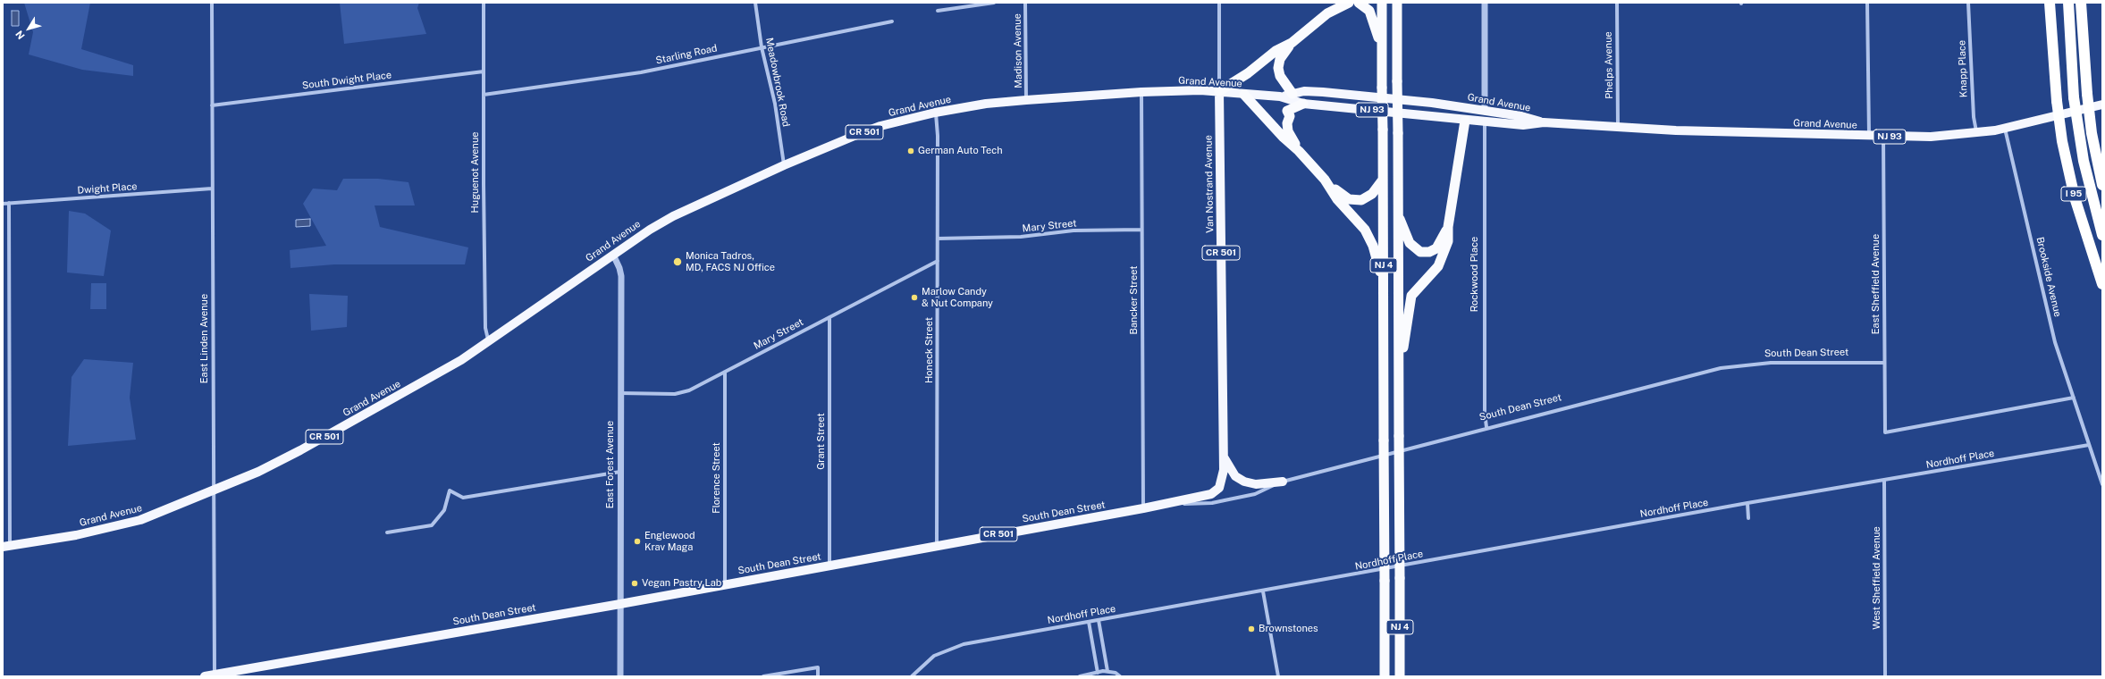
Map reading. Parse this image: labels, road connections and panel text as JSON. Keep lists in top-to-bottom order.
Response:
{
  "streets": {
    "highway": ["I 95", "NJ 4"],
    "main road": [
      "Grand Avenue",
      "NJ 93",
      "CR 501",
      "Van Nostrand Avenue",
      "South Dean Street"
    ],
    "street": [
      "Madison Avenue",
      "Starling Road",
      "Phelps Avenue",
      "Knapp Place",
      "South Dwight Place",
      "Meadowbrook Road",
      "Huguenot Avenue",
      "Dwight Place",
      "Mary Street",
      "Rockwood Place",
      "Brookside Avenue",
      "East Sheffield Avenue",
      "Bancker Street",
      "East Linden Avenue",
      "Honeck Street",
      "Grant Street",
      "Nordhoff Place",
      "East Forest Avenue",
      "Florence Street",
      "West Sheffield Avenue"
    ]
  },
  "crossings": [
    ["Madison Avenue", "Grand Avenue"],
    ["Starling Road", "Meadowbrook Road"],
    ["Starling Road", "Huguenot Avenue"],
    ["Phelps Avenue", "Grand Avenue"],
    ["Knapp Place", "Grand Avenue"],
    ["South Dwight Place", "Huguenot Avenue"],
    ["South Dwight Place", "East Linden Avenue"],
    ["Meadowbrook Road", "Grand Avenue"],
    ["Grand Avenue", "Huguenot Avenue"],
    ["Grand Avenue", "Van Nostrand Avenue"],
    ["Grand Avenue", "Rockwood Place"],
    ["Grand Avenue", "Brookside Avenue"],
    ["Grand Avenue", "East Sheffield Avenue"],
    ["Grand Avenue", "Bancker Street"],
    ["Grand Avenue", "East Linden Avenue"],
    ["Grand Avenue", "Honeck Street"],
    ["Grand Avenue", "East Forest Avenue"],
    ["Van Nostrand Avenue", "South Dean Street"],
    ["Dwight Place", "East Linden Avenue"],
    ["Mary Street", "Bancker Street"],
    ["Mary Street", "Honeck Street"],
    ["Mary Street", "Grant Street"],
    ["Mary Street", "East Forest Avenue"],
    ["Mary Street", "Florence Street"],
    ["Rockwood Place", "South Dean Street"],
    ["Brookside Avenue", "East Sheffield Avenue"],
    ["Brookside Avenue", "Nordhoff Place"],
    ["East Sheffield Avenue", "South Dean Street"],
    ["Bancker Street", "South Dean Street"],
    ["East Linden Avenue", "South Dean Street"],
    ["Honeck Street", "South Dean Street"],
    ["South Dean Street", "Grant Street"],
    ["South Dean Street", "East Forest Avenue"],
    ["South Dean Street", "Florence Street"],
    ["Nordhoff Place", "West Sheffield Avenue"]
  ],
  "places": [
    "German Auto Tech",
    "Monica Tadros, MD, FACS NJ Office",
    "Marlow Candy & Nut Company",
    "Englewood Krav Maga",
    "Vegan Pastry Lab",
    "Brownstones"
  ],
  "north": "bottom left"
}
